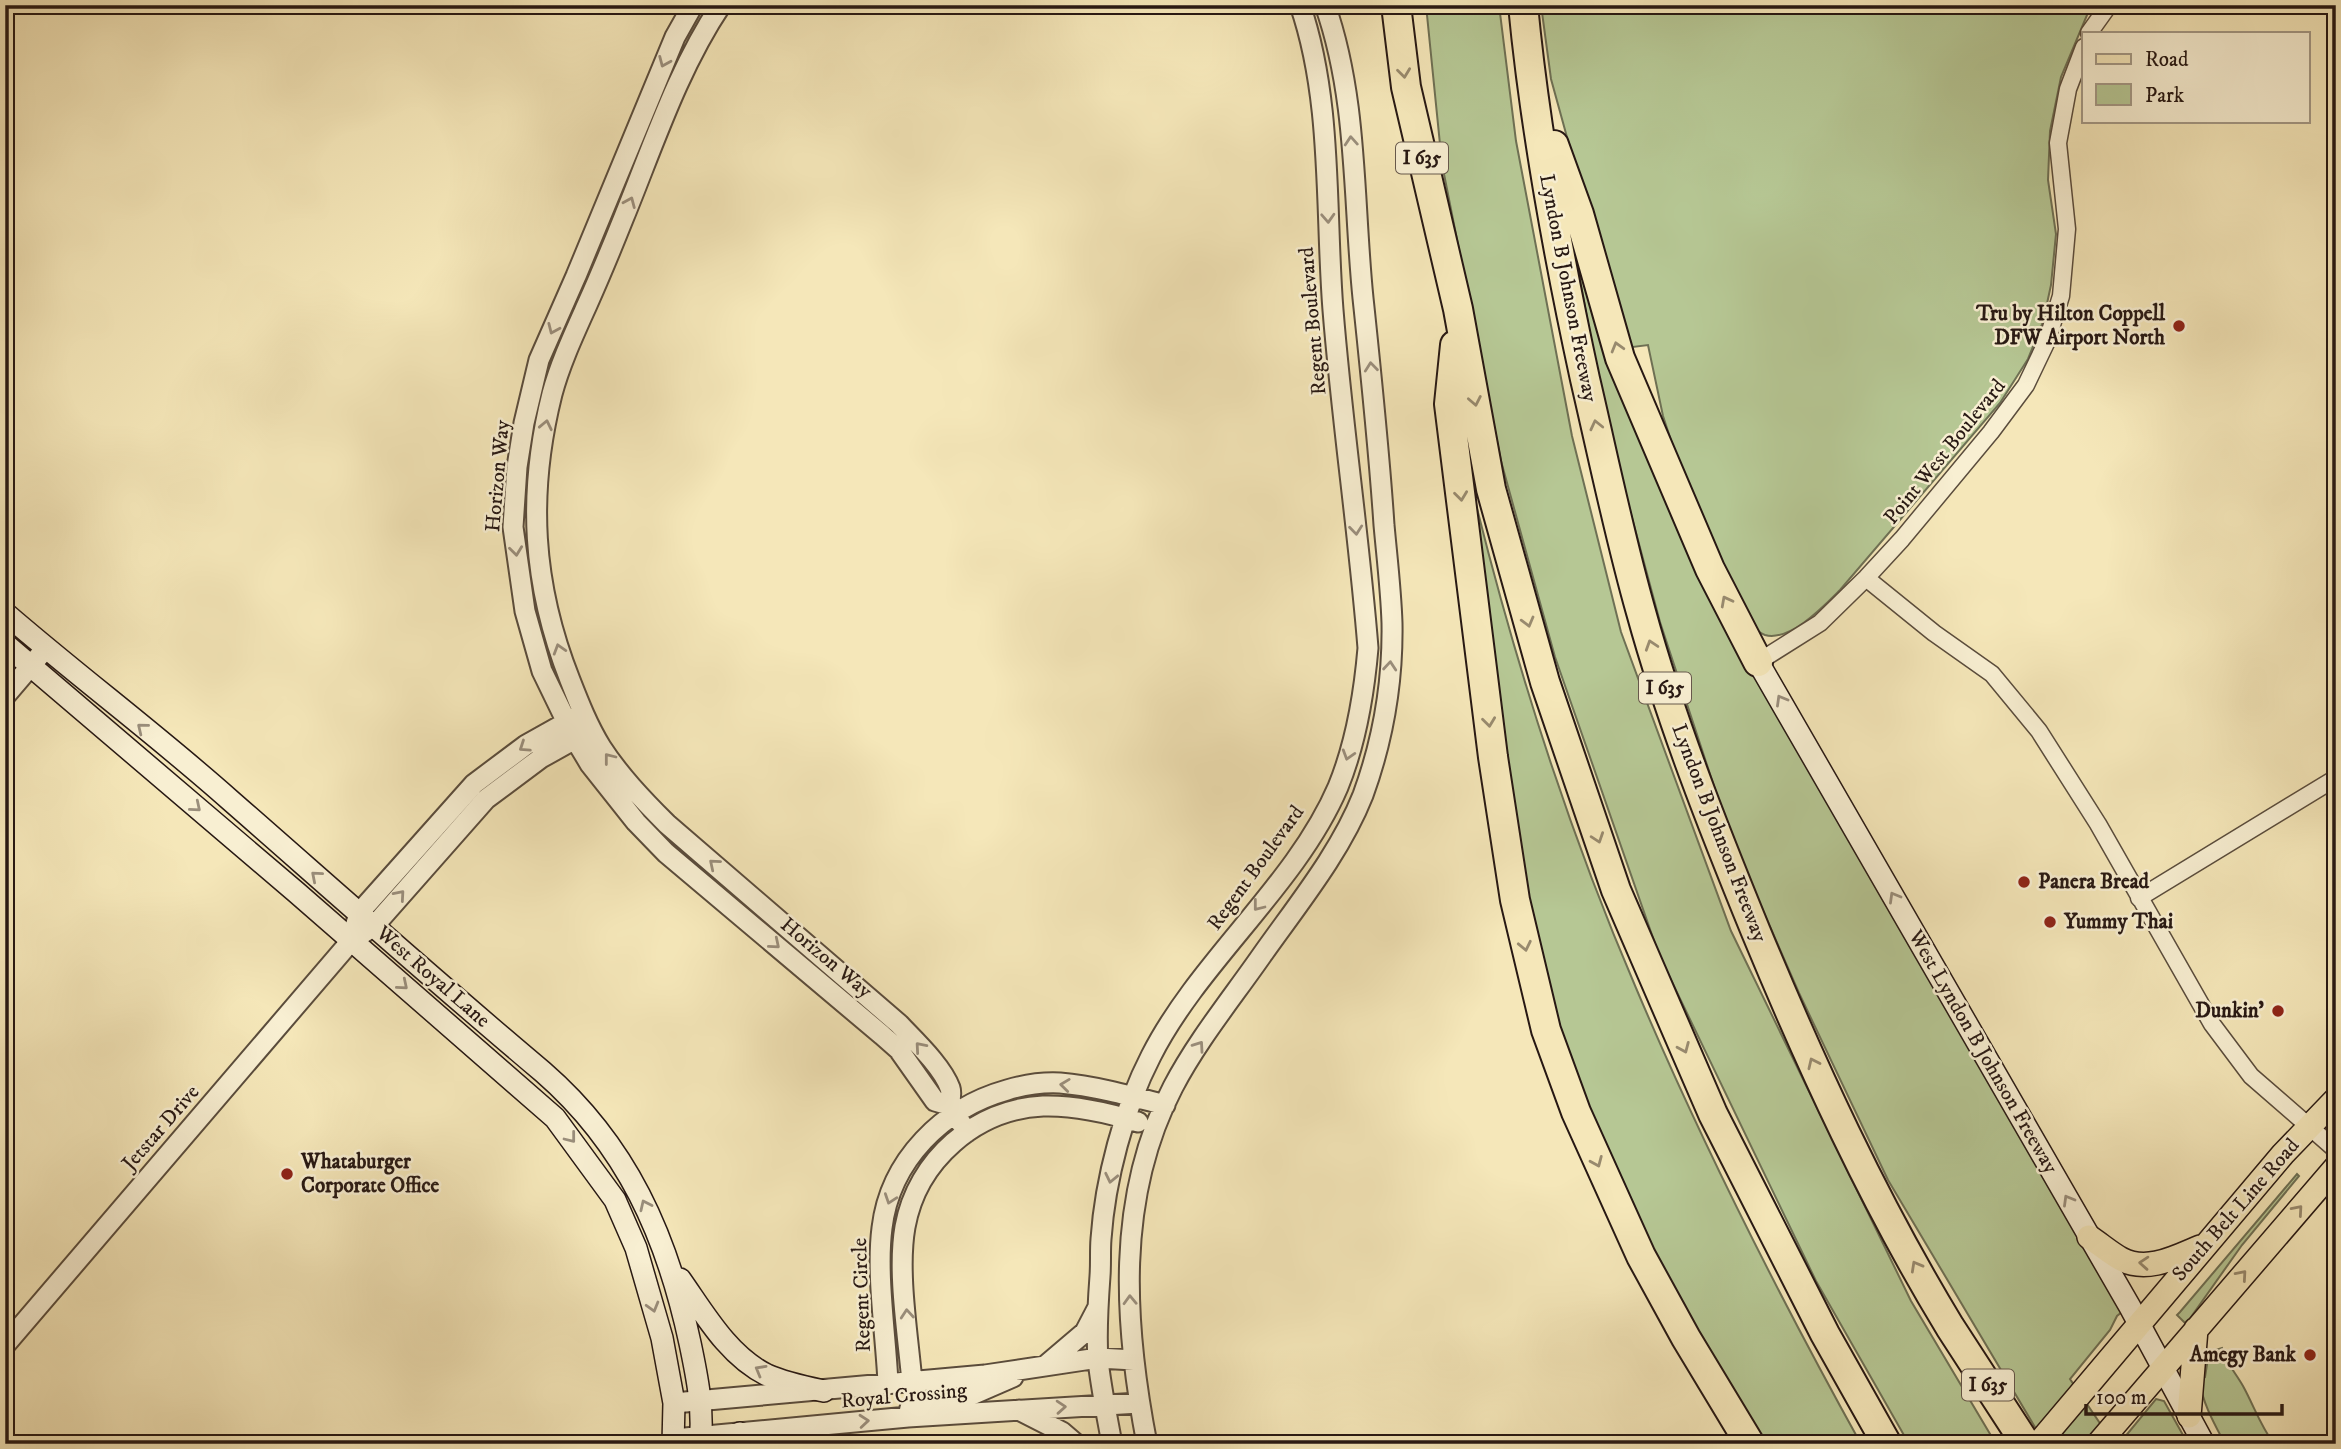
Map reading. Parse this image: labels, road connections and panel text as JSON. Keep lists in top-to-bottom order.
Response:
{
  "streets": {
    "highway": ["I 635", "Lyndon B Johnson Freeway"],
    "main road": ["West Royal Lane", "West Lyndon B Johnson Freeway", "South Belt Line Road"],
    "street": [
      "Regent Boulevard",
      "Point West Boulevard",
      "Horizon Way",
      "Jetstar Drive",
      "Regent Circle",
      "Royal Crossing"
    ]
  },
  "crossings": [
    ["Regent Boulevard", "Regent Circle"],
    ["Regent Boulevard", "Royal Crossing"],
    ["Point West Boulevard", "West Lyndon B Johnson Freeway"],
    ["Horizon Way", "Jetstar Drive"],
    ["Horizon Way", "Regent Circle"],
    ["West Royal Lane", "Jetstar Drive"],
    ["West Royal Lane", "Royal Crossing"],
    ["West Lyndon B Johnson Freeway", "South Belt Line Road"],
    ["Regent Circle", "Royal Crossing"]
  ],
  "one_way": ["West Lyndon B Johnson Freeway"],
  "places": [
    "Tru by Hilton Coppell DFW Airport North",
    "Panera Bread",
    "Yummy Thai",
    "Dunkin'",
    "Whataburger Corporate Office",
    "Amegy Bank"
  ],
  "legend": ["Road", "Park"],
  "scale_bar": "100 m"
}
